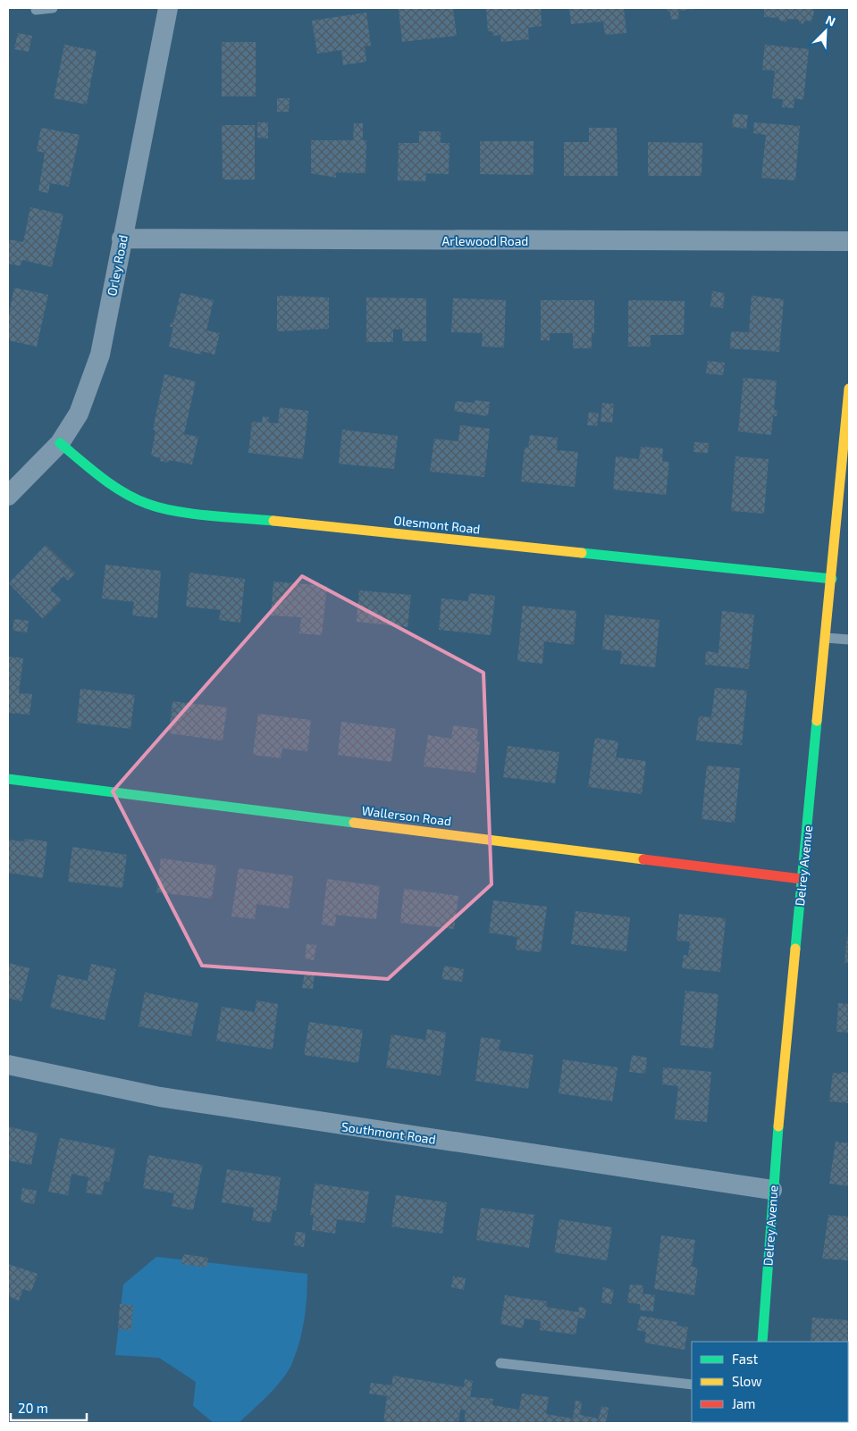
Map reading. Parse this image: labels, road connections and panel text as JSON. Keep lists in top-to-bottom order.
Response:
{
  "streets": {
    "street": [
      "Arlewood Road",
      "Orley Road",
      "Olesmont Road",
      "Wallerson Road",
      "Delrey Avenue",
      "Southmont Road"
    ]
  },
  "crossings": [
    ["Arlewood Road", "Orley Road"],
    ["Orley Road", "Olesmont Road"],
    ["Olesmont Road", "Delrey Avenue"],
    ["Wallerson Road", "Delrey Avenue"],
    ["Delrey Avenue", "Southmont Road"]
  ],
  "legend": ["Fast", "Slow", "Jam"],
  "scale_bar": "20 m",
  "north": "top right"
}
